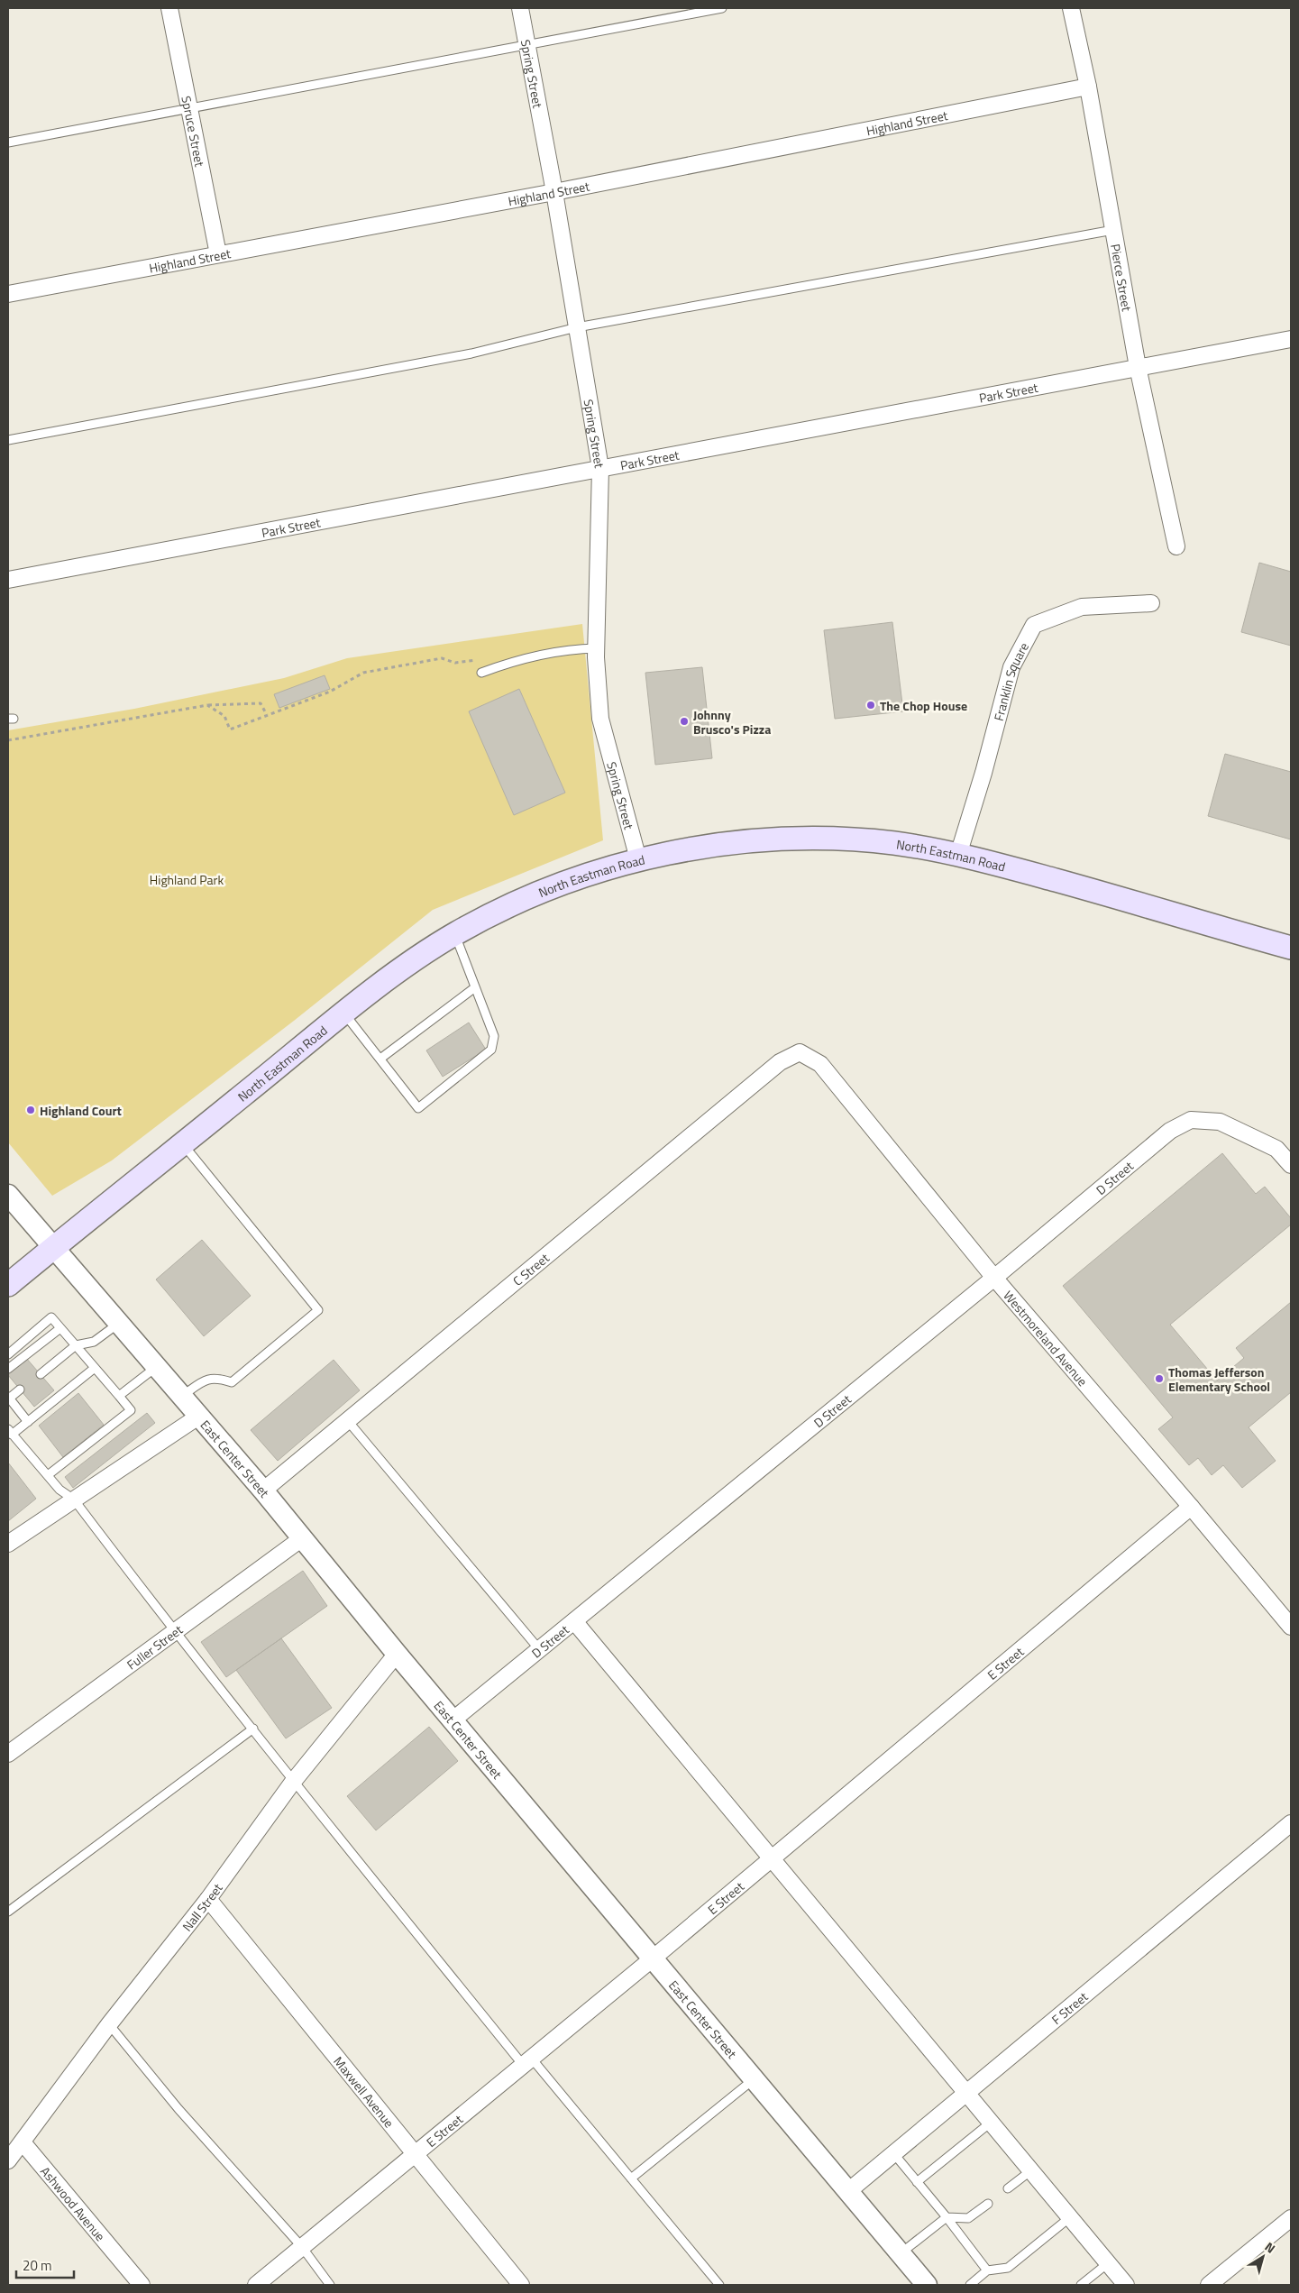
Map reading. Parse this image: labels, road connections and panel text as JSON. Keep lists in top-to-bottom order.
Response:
{
  "streets": {
    "main road": ["North Eastman Road"],
    "street": [
      "Spring Street",
      "Highland Street",
      "Spruce Street",
      "Pierce Street",
      "Park Street",
      "Franklin Square",
      "D Street",
      "C Street",
      "Westmoreland Avenue",
      "East Center Street",
      "Fuller Street",
      "E Street",
      "Nall Street",
      "F Street",
      "Maxwell Avenue",
      "Ashwood Avenue"
    ]
  },
  "crossings": [
    ["Spring Street", "Highland Street"],
    ["Spring Street", "Park Street"],
    ["Spring Street", "North Eastman Road"],
    ["Highland Street", "Spruce Street"],
    ["Highland Street", "Pierce Street"],
    ["Pierce Street", "Park Street"],
    ["Franklin Square", "North Eastman Road"],
    ["North Eastman Road", "East Center Street"],
    ["D Street", "Westmoreland Avenue"],
    ["D Street", "East Center Street"],
    ["C Street", "Westmoreland Avenue"],
    ["C Street", "East Center Street"],
    ["Westmoreland Avenue", "E Street"],
    ["East Center Street", "Fuller Street"],
    ["East Center Street", "E Street"],
    ["East Center Street", "Nall Street"],
    ["East Center Street", "F Street"],
    ["E Street", "Maxwell Avenue"],
    ["Nall Street", "Maxwell Avenue"],
    ["Nall Street", "Ashwood Avenue"]
  ],
  "parks": ["Highland Park"],
  "places": [
    "The Chop House",
    "Johnny Brusco's Pizza",
    "Highland Court",
    "Thomas Jefferson Elementary School"
  ],
  "scale_bar": "20 m",
  "north": "top right"
}
